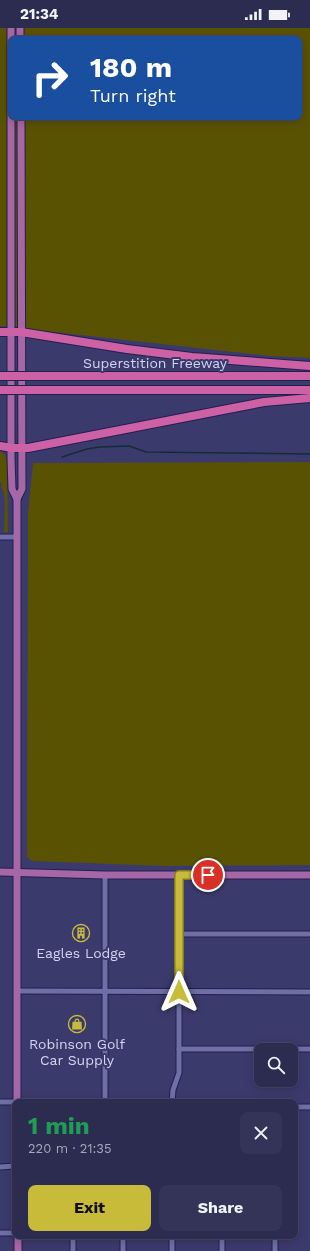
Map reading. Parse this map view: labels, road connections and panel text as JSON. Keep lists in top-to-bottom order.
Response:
{
  "streets": {
    "highway": ["Superstition Freeway"]
  },
  "places": {
    "building": ["Eagles Lodge"],
    "shop": ["Robinson Golf Car Supply"]
  },
  "page": {
    "status": "21:34",
    "turn": ["180 m", "Turn right"],
    "heading": ["1 min", "220 m · 21:35"],
    "buttons": ["Exit", "Share"]
  }
}
